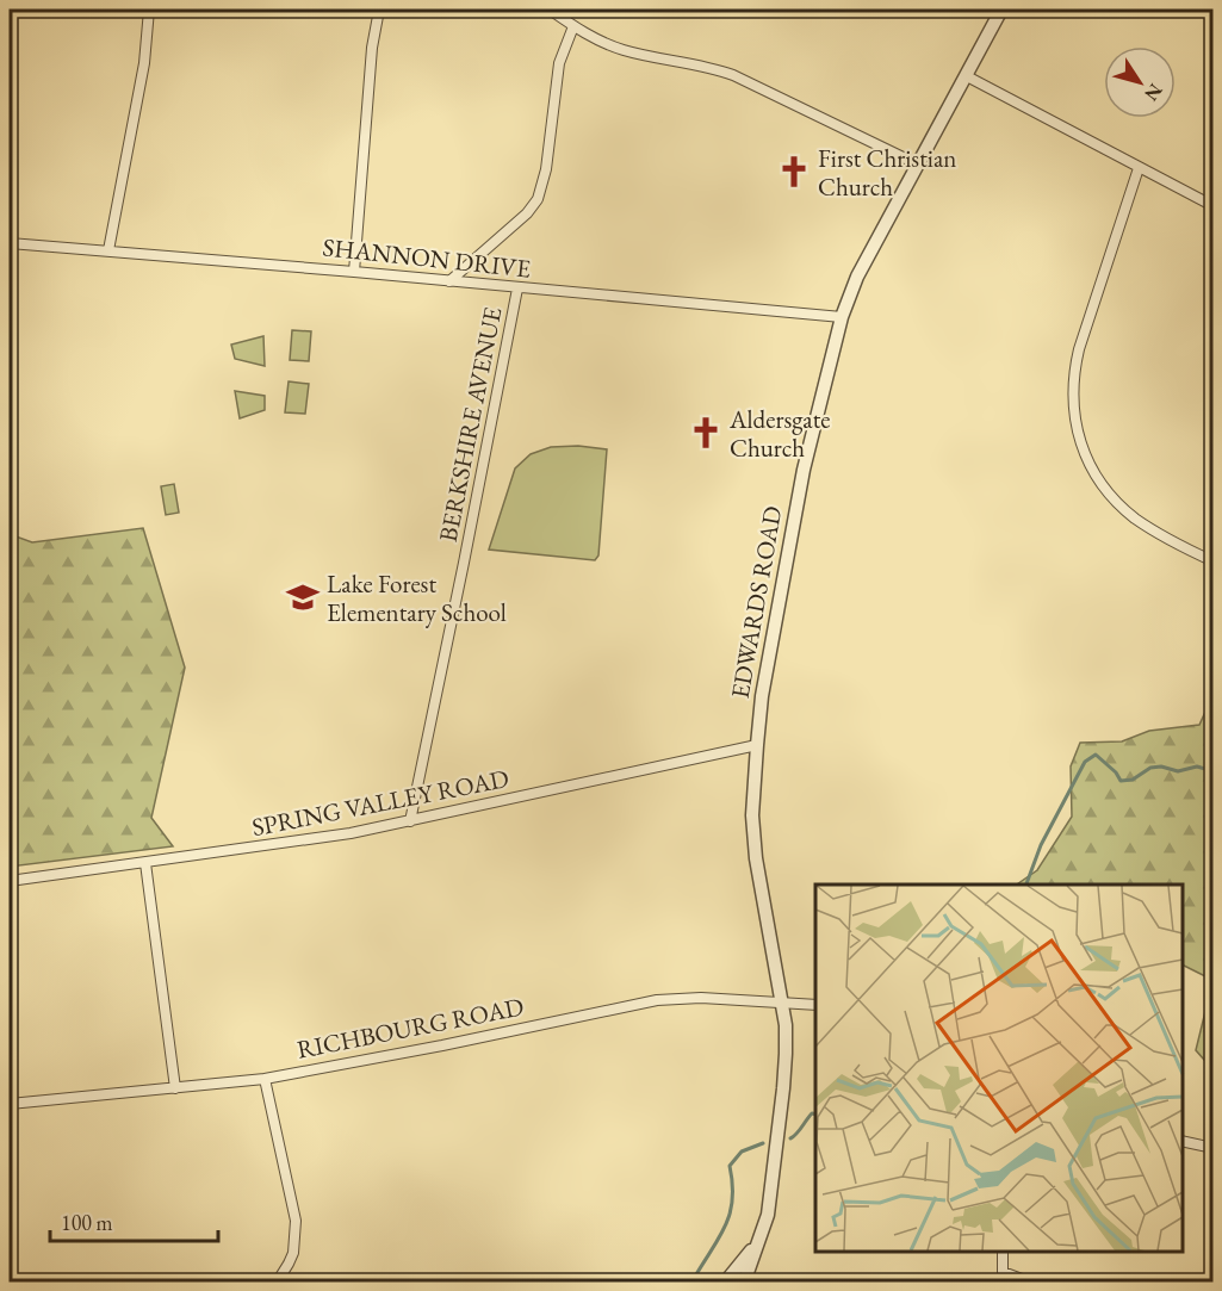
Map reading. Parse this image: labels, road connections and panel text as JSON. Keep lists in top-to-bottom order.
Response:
{
  "streets": {
    "street": [
      "SHANNON DRIVE",
      "BERKSHIRE AVENUE",
      "EDWARDS ROAD",
      "SPRING VALLEY ROAD",
      "RICHBOURG ROAD"
    ]
  },
  "crossings": [
    ["SHANNON DRIVE", "BERKSHIRE AVENUE"],
    ["SHANNON DRIVE", "EDWARDS ROAD"],
    ["BERKSHIRE AVENUE", "SPRING VALLEY ROAD"],
    ["EDWARDS ROAD", "SPRING VALLEY ROAD"],
    ["EDWARDS ROAD", "RICHBOURG ROAD"]
  ],
  "places": {
    "church": ["First Christian Church", "Aldersgate Church"],
    "school or university": ["Lake Forest Elementary School"]
  },
  "scale_bar": "100 m",
  "north": "bottom right"
}
